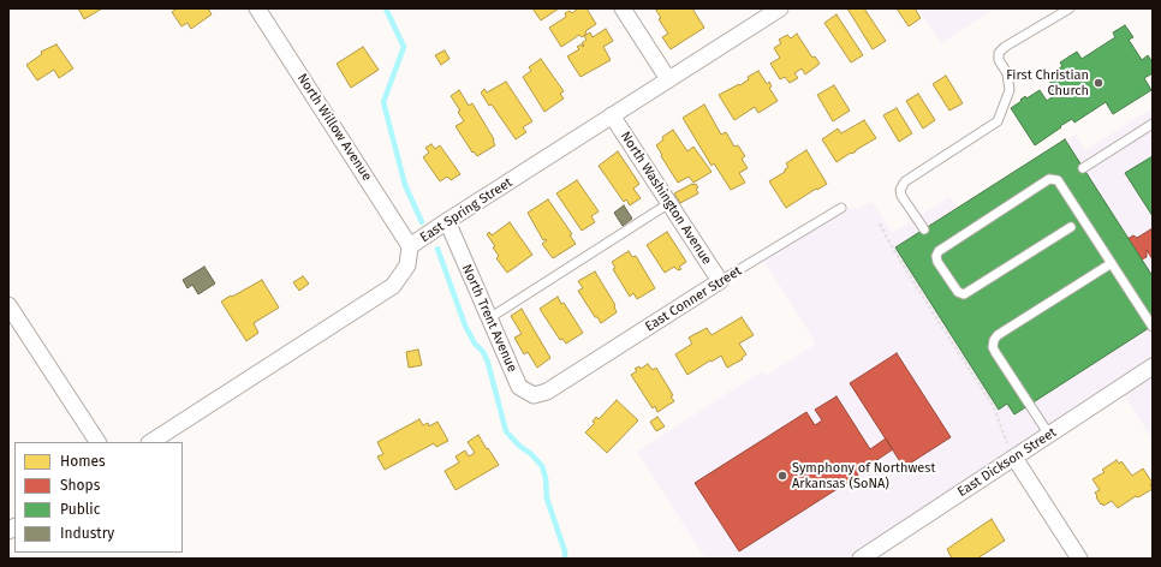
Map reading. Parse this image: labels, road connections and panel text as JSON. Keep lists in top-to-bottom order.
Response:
{
  "streets": {
    "street": [
      "North Willow Avenue",
      "North Washington Avenue",
      "East Spring Street",
      "East Conner Street",
      "North Trent Avenue",
      "East Dickson Street"
    ]
  },
  "crossings": [
    ["North Willow Avenue", "East Spring Street"],
    ["North Washington Avenue", "East Spring Street"],
    ["North Washington Avenue", "East Conner Street"],
    ["East Spring Street", "North Trent Avenue"],
    ["East Conner Street", "North Trent Avenue"]
  ],
  "places": ["First Christian Church", "Symphony of Northwest Arkansas (SoNA)"],
  "legend": [
    "Homes",
    "Shops",
    "Public",
    "Industry"
  ]
}
